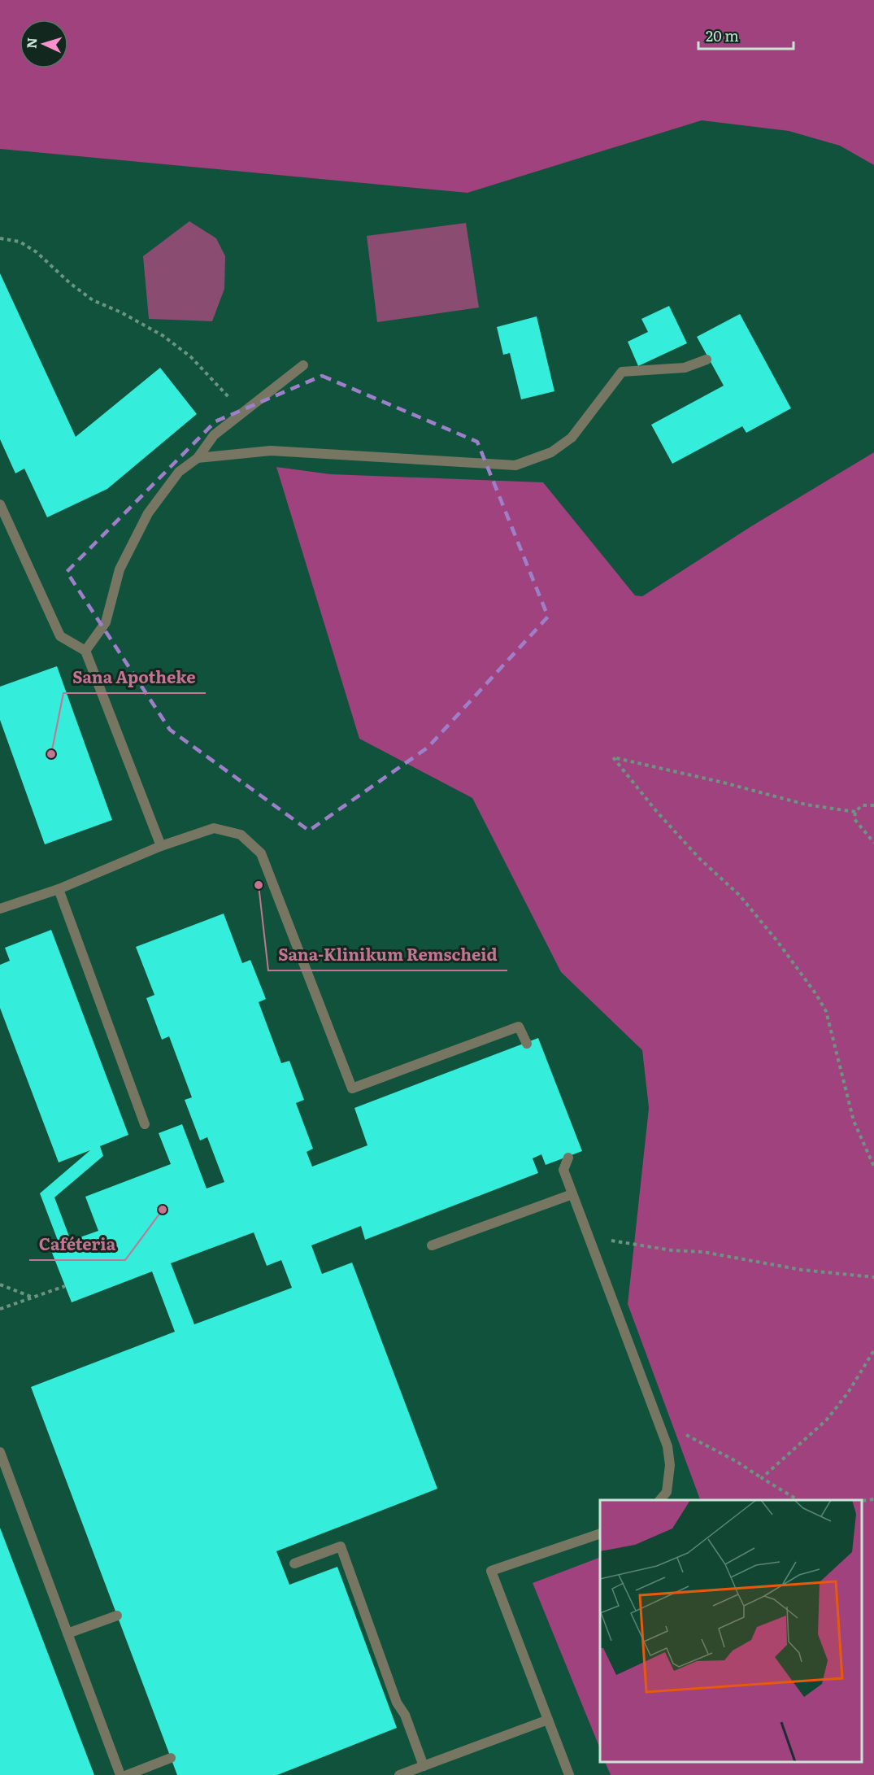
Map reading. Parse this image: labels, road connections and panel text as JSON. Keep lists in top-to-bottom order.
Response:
{
  "places": ["Sana Apotheke", "Sana-Klinikum Remscheid", "Caféteria"],
  "scale_bar": "20 m",
  "north": "left"
}
